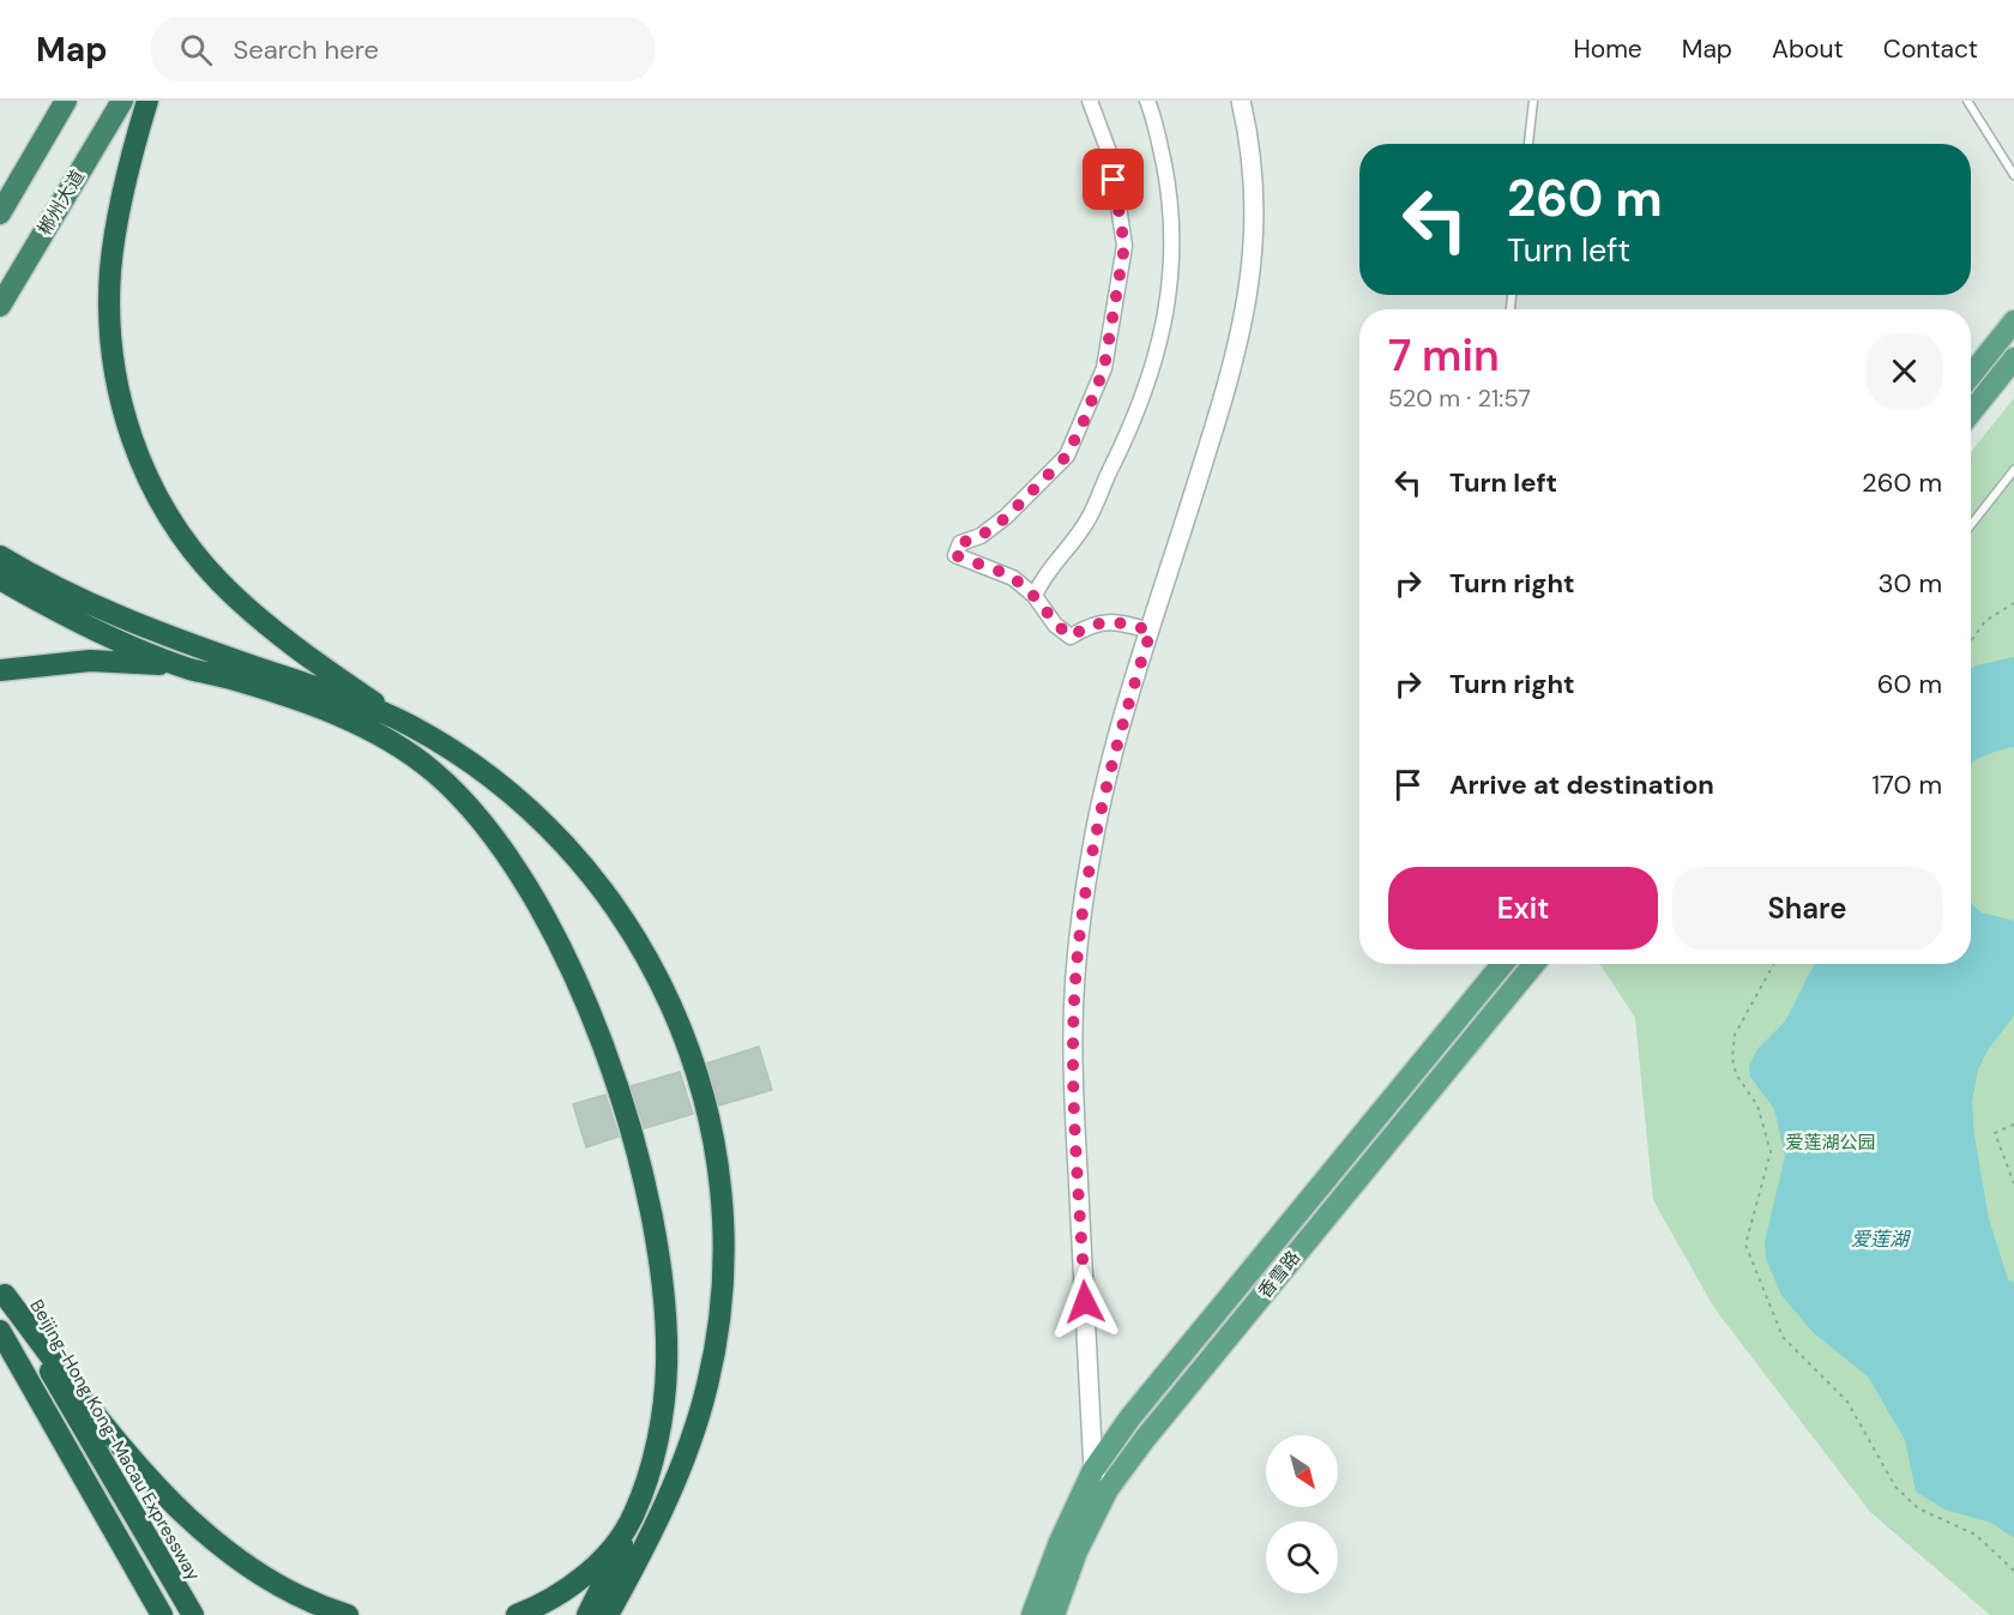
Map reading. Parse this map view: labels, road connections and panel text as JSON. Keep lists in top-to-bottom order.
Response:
{
  "streets": {
    "highway": ["郴州大道", "Beijing-Hong Kong-Macau Expressway"],
    "main road": ["香雪路"]
  },
  "water": ["爱莲湖"],
  "parks": ["爱莲湖公园"],
  "north": "bottom right",
  "page": {
    "header": "Map",
    "search": "Search here",
    "nav": [
      "Home",
      "Map",
      "About",
      "Contact"
    ],
    "turn": ["260 m", "Turn left"],
    "heading": ["7 min", "520 m · 21:57"],
    "list": [
      {
        "name": "Turn left",
        "value": "260 m"
      },
      {
        "name": "Turn right",
        "value": "30 m"
      },
      {
        "name": "Turn right",
        "value": "60 m"
      },
      {
        "name": "Arrive at destination",
        "value": "170 m"
      }
    ],
    "buttons": ["Exit", "Share"]
  }
}
